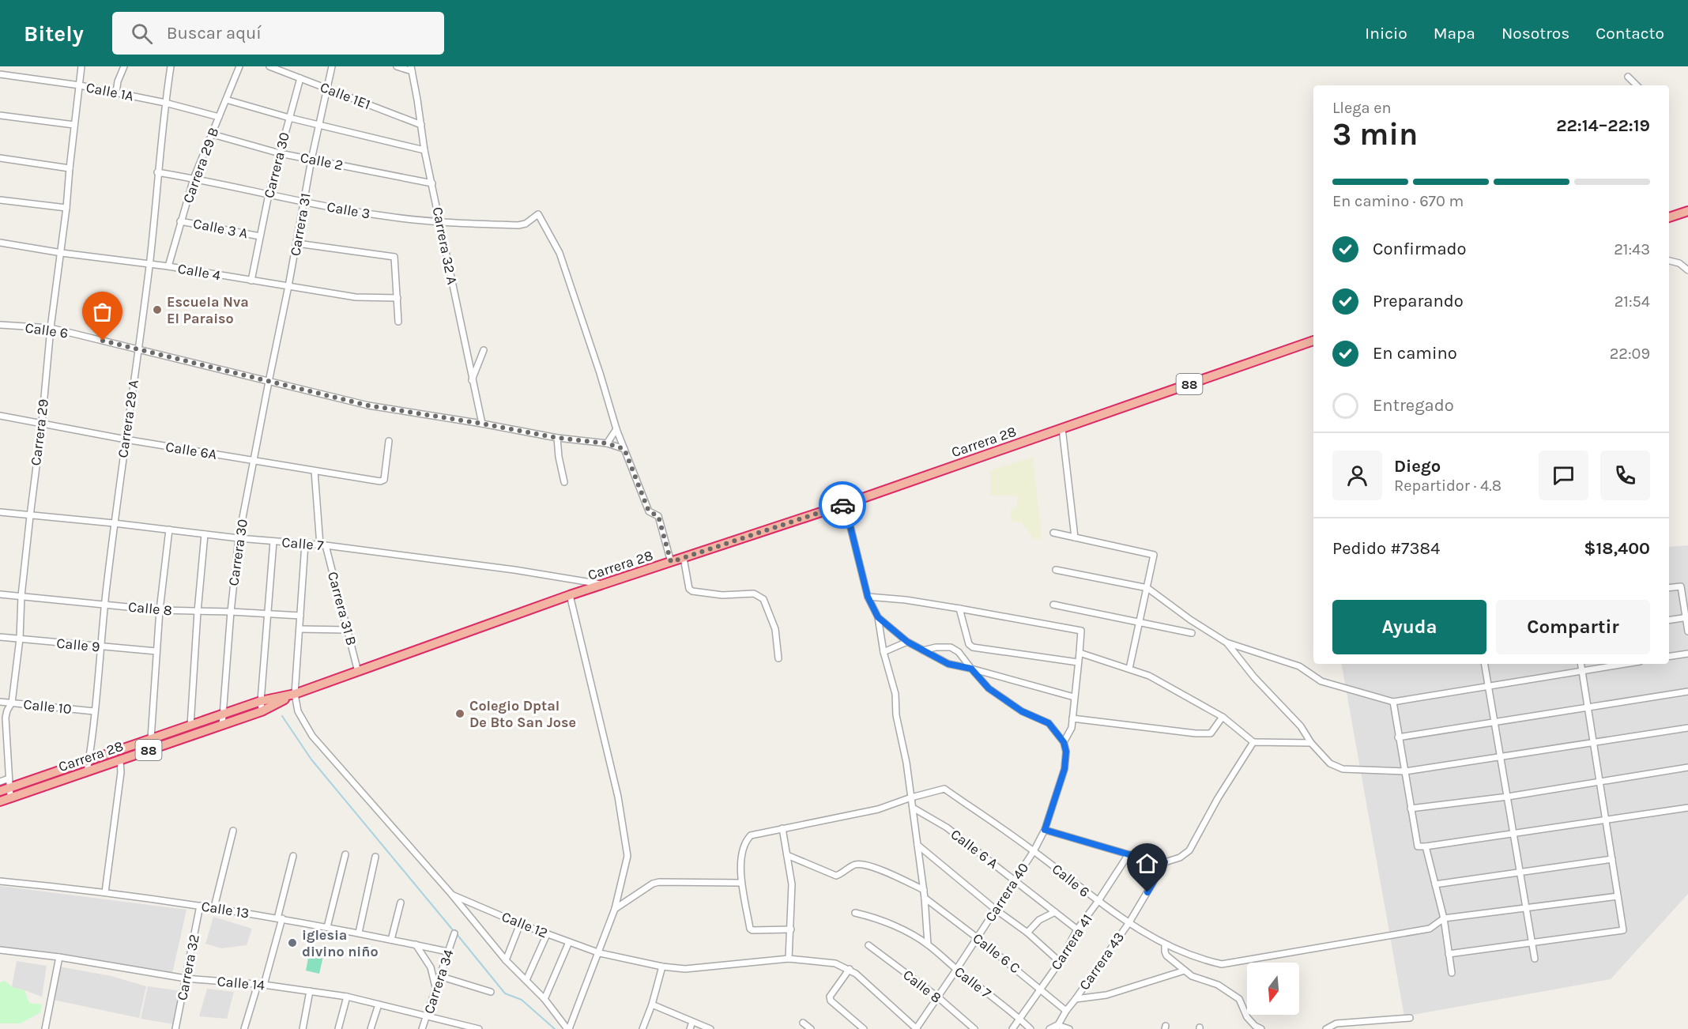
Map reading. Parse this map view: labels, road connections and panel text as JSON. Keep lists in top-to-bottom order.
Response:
{
  "streets": {
    "highway": ["88", "Carrera 28"],
    "street": [
      "Calle 1A",
      "Calle 1E1",
      "Calle 2",
      "Carrera 29 B",
      "Carrera 30",
      "Calle 3",
      "Carrera 31",
      "Calle 3 A",
      "Carrera 32 A",
      "Calle 4",
      "Calle 6",
      "Carrera 29 A",
      "Carrera 29",
      "Calle 6A",
      "Calle 7",
      "Calle 8",
      "Carrera 31 B",
      "Calle 9",
      "Calle 10",
      "Calle 6 A",
      "Carrera 40",
      "Calle 13",
      "Calle 12",
      "Carrera 41",
      "Calle 6 C",
      "Carrera 43",
      "Carrera 32",
      "Carrera 34",
      "Calle 14"
    ]
  },
  "crossings": [
    ["Calle 1A", "Carrera 29 B"],
    ["Calle 1A", "Carrera 29 A"],
    ["Calle 1A", "Carrera 29"],
    ["Calle 1E1", "Carrera 30"],
    ["Calle 1E1", "Carrera 31"],
    ["Calle 1E1", "Carrera 32 A"],
    ["Calle 2", "Carrera 29 B"],
    ["Calle 2", "Carrera 30"],
    ["Calle 2", "Carrera 31"],
    ["Calle 2", "Carrera 32 A"],
    ["Carrera 29 B", "Calle 3"],
    ["Carrera 29 B", "Calle 3 A"],
    ["Carrera 29 B", "Calle 4"],
    ["Carrera 30", "Calle 3"],
    ["Carrera 30", "Carrera 31"],
    ["Carrera 30", "Calle 3 A"],
    ["Carrera 30", "Calle 4"],
    ["Carrera 30", "Calle 6"],
    ["Carrera 30", "Carrera 28"],
    ["Carrera 30", "Calle 6A"],
    ["Carrera 30", "Calle 7"],
    ["Carrera 30", "Calle 8"],
    ["Calle 3", "Carrera 31"],
    ["Calle 3", "Carrera 32 A"],
    ["Calle 3", "Carrera 29 A"],
    ["Carrera 31", "Calle 4"],
    ["Carrera 31", "Calle 6"],
    ["Carrera 32 A", "Calle 6"],
    ["Calle 4", "Carrera 29 A"],
    ["Calle 4", "Carrera 29"],
    ["Calle 6", "Carrera 29 A"],
    ["Calle 6", "Carrera 29"],
    ["Calle 6", "Carrera 40"],
    ["Calle 6", "Carrera 41"],
    ["Calle 6", "Carrera 43"],
    ["88", "Carrera 28"],
    ["Carrera 29 A", "Carrera 28"],
    ["Carrera 29 A", "Calle 6A"],
    ["Carrera 29 A", "Calle 7"],
    ["Carrera 29 A", "Calle 8"],
    ["Carrera 29 A", "Calle 9"],
    ["Carrera 29 A", "Calle 10"],
    ["Carrera 29", "Carrera 28"],
    ["Carrera 29", "Calle 6A"],
    ["Carrera 29", "Calle 7"],
    ["Carrera 29", "Calle 8"],
    ["Carrera 29", "Calle 9"],
    ["Carrera 29", "Calle 10"],
    ["Carrera 28", "Calle 7"],
    ["Carrera 28", "Carrera 31 B"],
    ["Calle 6A", "Carrera 31 B"],
    ["Calle 7", "Carrera 31 B"],
    ["Calle 7", "Carrera 40"],
    ["Calle 7", "Carrera 41"],
    ["Calle 8", "Carrera 40"],
    ["Calle 6 A", "Carrera 40"],
    ["Calle 6 A", "Carrera 41"],
    ["Carrera 40", "Calle 6 C"],
    ["Calle 13", "Carrera 32"],
    ["Calle 13", "Carrera 34"],
    ["Carrera 41", "Calle 6 C"],
    ["Calle 6 C", "Carrera 43"],
    ["Carrera 32", "Calle 14"],
    ["Carrera 34", "Calle 14"]
  ],
  "places": ["Escuela Nva El Paraiso", "Colegio Dptal De Bto San Jose", "iglesia divino niño"],
  "north": "bottom",
  "page": {
    "header": "Bitely",
    "search": "Buscar aquí",
    "nav": [
      "Inicio",
      "Mapa",
      "Nosotros",
      "Contacto"
    ],
    "heading": ["3 min", "Llega en", "22:14–22:19"],
    "panel": [
      "Diego",
      "Repartidor · 4.8",
      "Pedido #7384",
      "$18,400"
    ],
    "bar": "En camino · 670 m",
    "list": [
      ["Confirmado", "21:43"],
      ["Preparando", "21:54"],
      ["En camino", "22:09"],
      "Entregado"
    ],
    "buttons": ["Ayuda", "Compartir"]
  }
}
